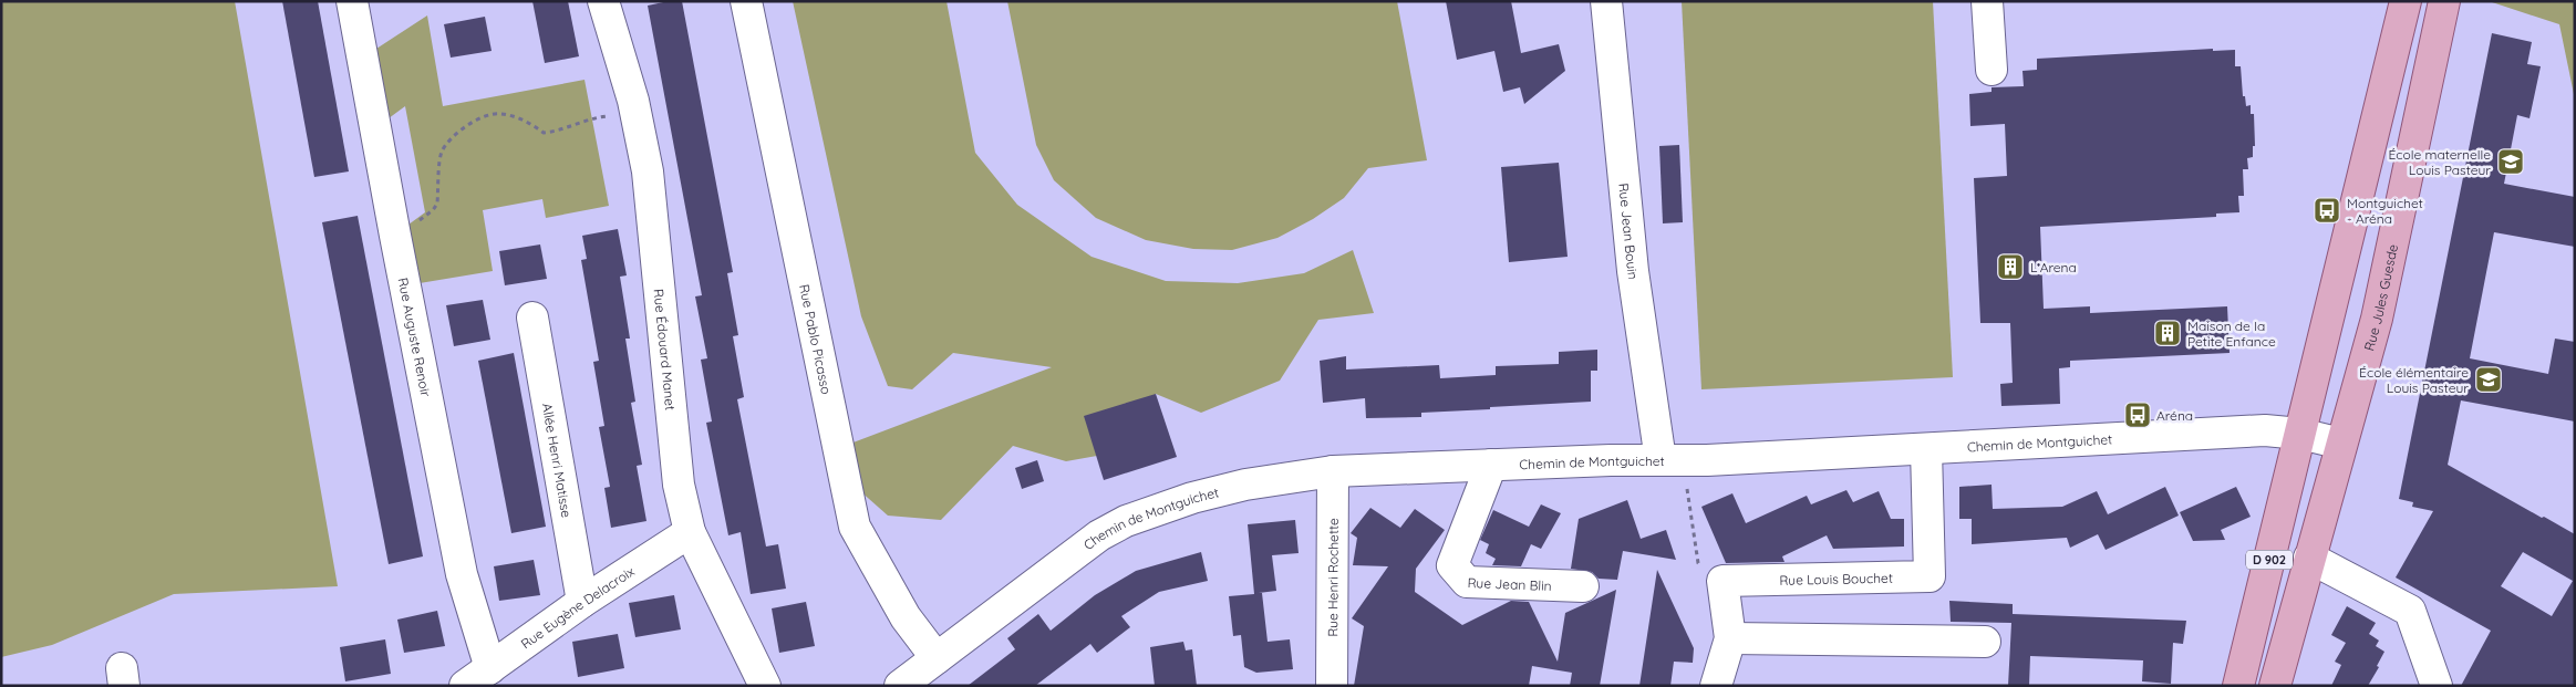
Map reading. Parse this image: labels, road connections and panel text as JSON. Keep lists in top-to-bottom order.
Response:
{
  "streets": {
    "main road": ["Rue Jules Guesde", "D 902"],
    "street": [
      "Rue Jean Bouin",
      "Rue Auguste Renoir",
      "Rue Pablo Picasso",
      "Rue Édouard Manet",
      "Chemin de Montguichet",
      "Allée Henri Matisse",
      "Rue Henri Rochette",
      "Rue Louis Bouchet",
      "Rue Jean Blin",
      "Rue Eugène Delacroix"
    ]
  },
  "crossings": [
    ["Rue Jean Bouin", "Chemin de Montguichet"],
    ["Rue Jules Guesde", "Chemin de Montguichet"],
    ["Rue Auguste Renoir", "Rue Eugène Delacroix"],
    ["Rue Pablo Picasso", "Chemin de Montguichet"],
    ["Rue Édouard Manet", "Rue Eugène Delacroix"],
    ["Chemin de Montguichet", "D 902"],
    ["Chemin de Montguichet", "Rue Henri Rochette"],
    ["Chemin de Montguichet", "Rue Louis Bouchet"],
    ["Chemin de Montguichet", "Rue Jean Blin"],
    ["Allée Henri Matisse", "Rue Eugène Delacroix"]
  ],
  "places": {
    "school or university": ["École maternelle Louis Pasteur", "École élémentaire Louis Pasteur"],
    "bus stop": ["Montguichet - Aréna", "Aréna"],
    "building": ["L'Arena", "Maison de la Petite Enfance"]
  }
}
